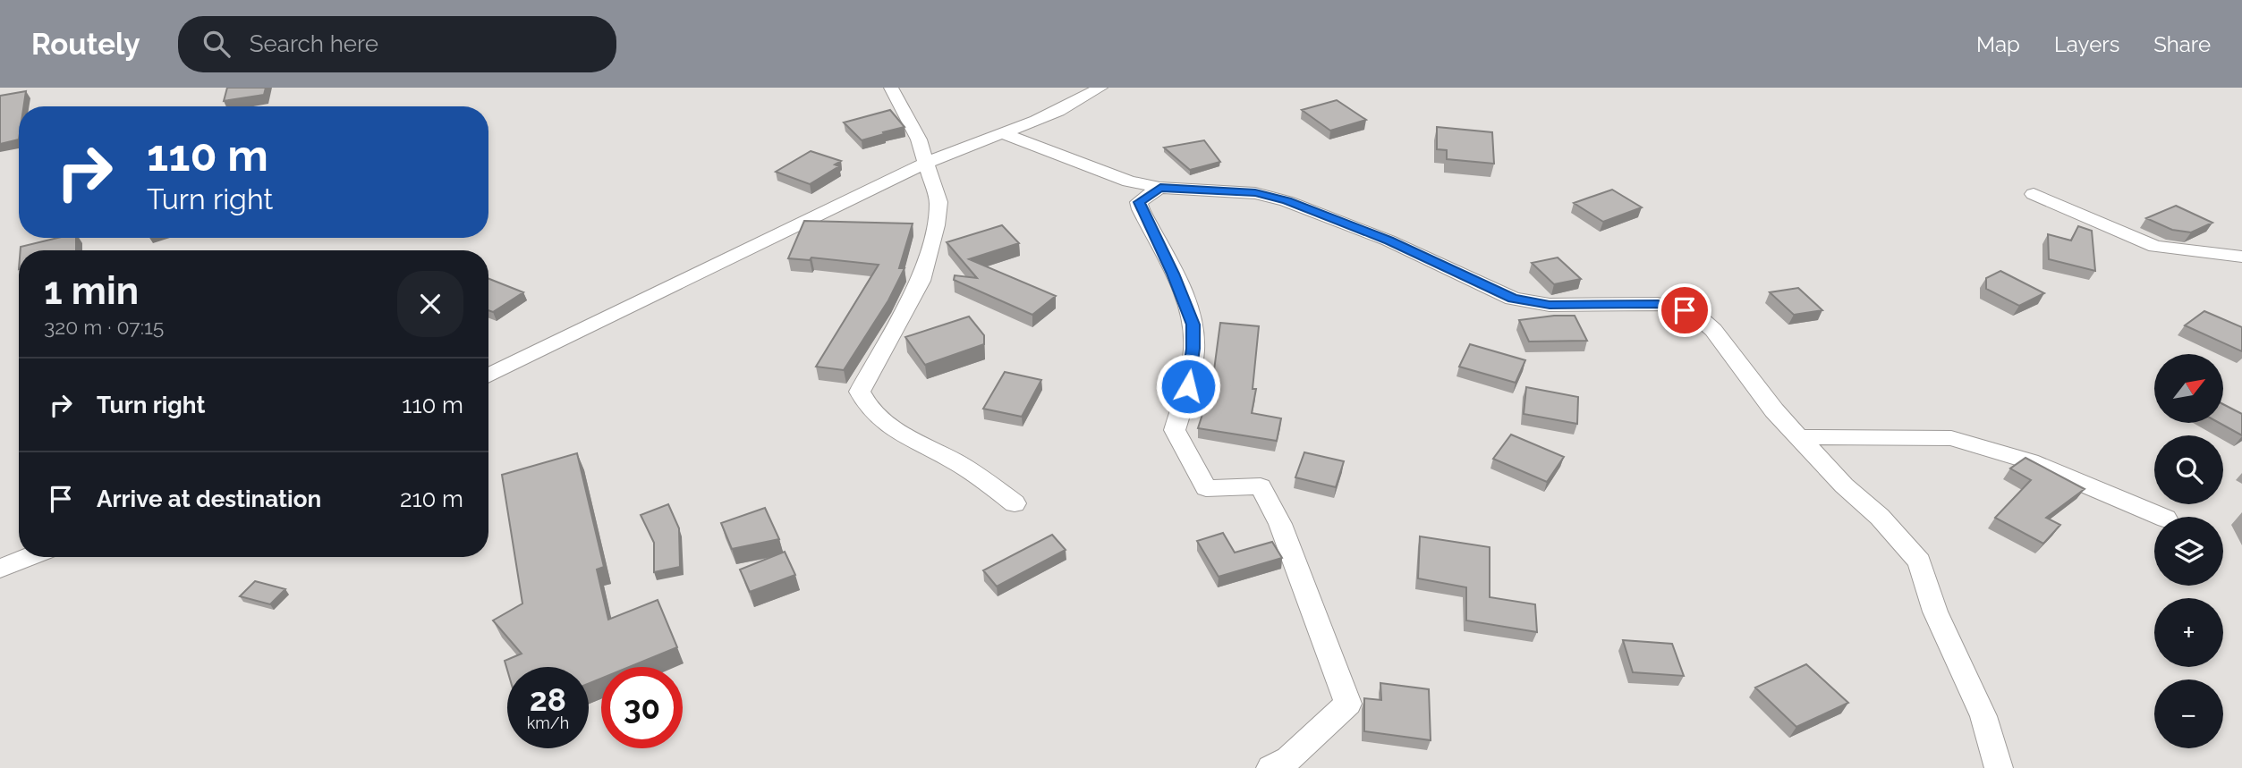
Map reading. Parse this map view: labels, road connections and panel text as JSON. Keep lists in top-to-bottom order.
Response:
{
  "north": "top right",
  "page": {
    "header": "Routely",
    "search": "Search here",
    "nav": ["Map", "Layers", "Share"],
    "turn": ["110 m", "Turn right"],
    "heading": ["1 min", "320 m · 07:15"],
    "map_buttons": ["+", "−"],
    "list": [
      {
        "name": "Turn right",
        "value": "110 m"
      },
      {
        "name": "Arrive at destination",
        "value": "210 m"
      }
    ],
    "speed": "28 km/h",
    "limit": "30"
  }
}
